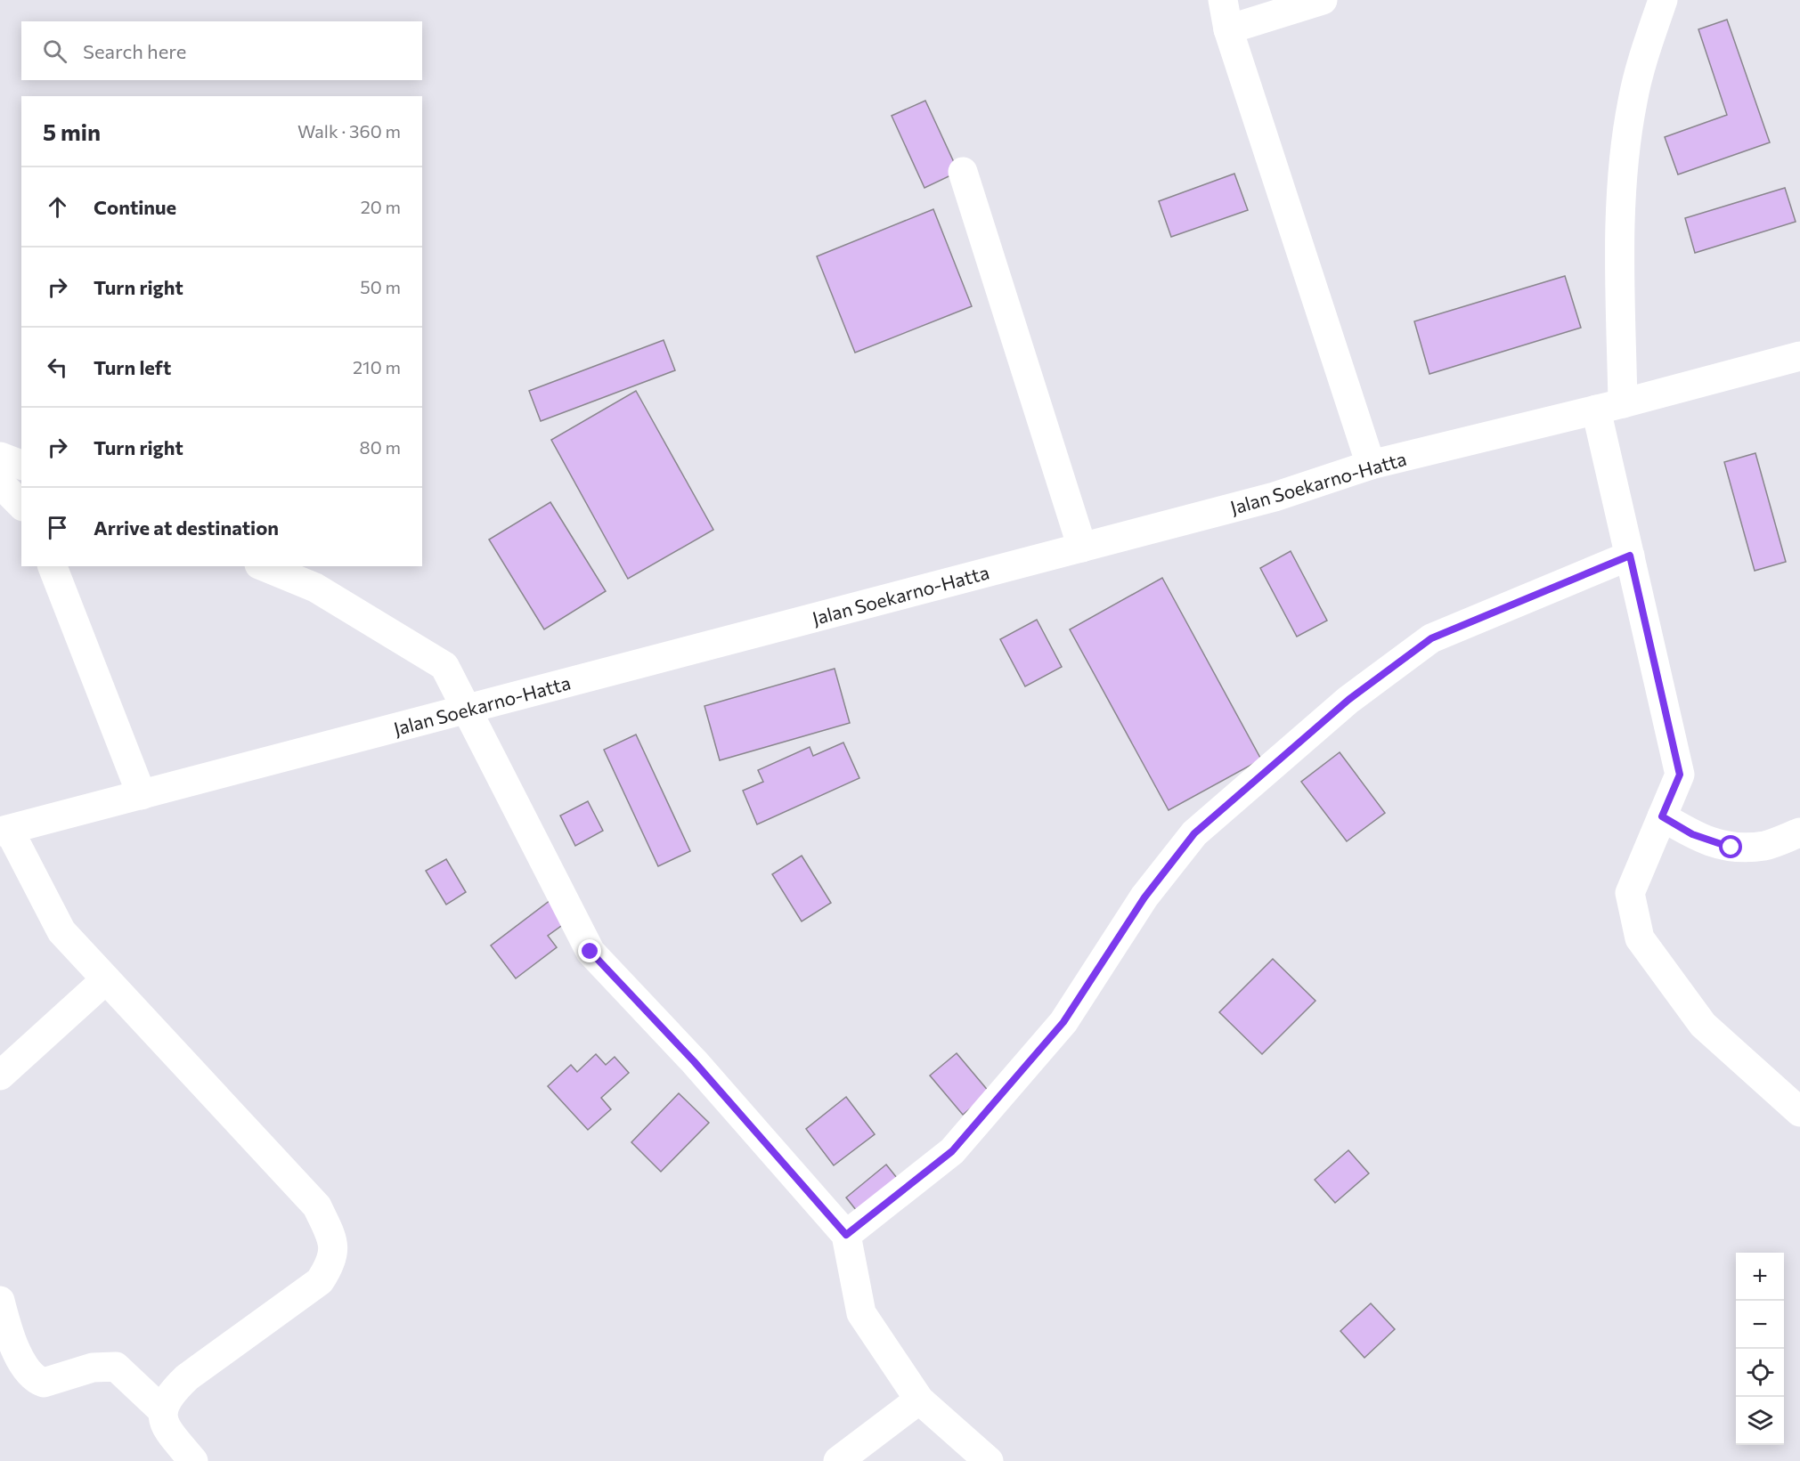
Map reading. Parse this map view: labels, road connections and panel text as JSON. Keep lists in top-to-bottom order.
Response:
{
  "streets": {
    "main road": ["Jalan Soekarno-Hatta"]
  },
  "page": {
    "search": "Search here",
    "heading": ["5 min", "Walk · 360 m"],
    "list": [
      ["Continue", "20 m"],
      ["Turn right", "50 m"],
      ["Turn left", "210 m"],
      ["Turn right", "80 m"],
      "Arrive at destination"
    ],
    "map_buttons": ["+", "−"]
  }
}
